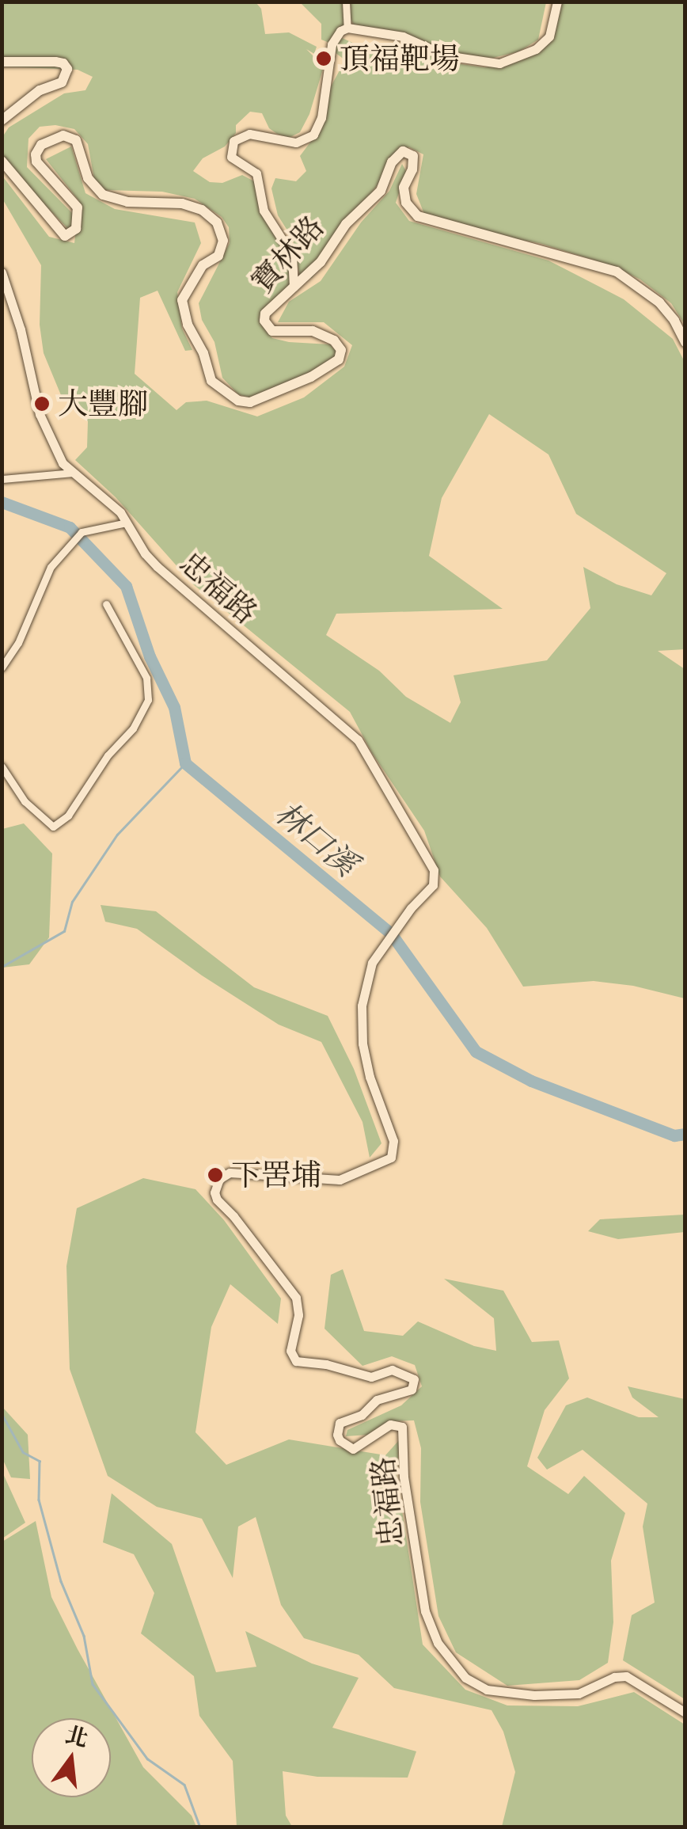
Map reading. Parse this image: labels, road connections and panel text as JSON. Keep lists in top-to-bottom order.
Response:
{
  "streets": {
    "main road": ["寶林路"],
    "street": ["忠福路"]
  },
  "water": ["林口溪"],
  "places": ["頂福靶場", "大豐腳", "下罟埔"],
  "north": "top"
}
